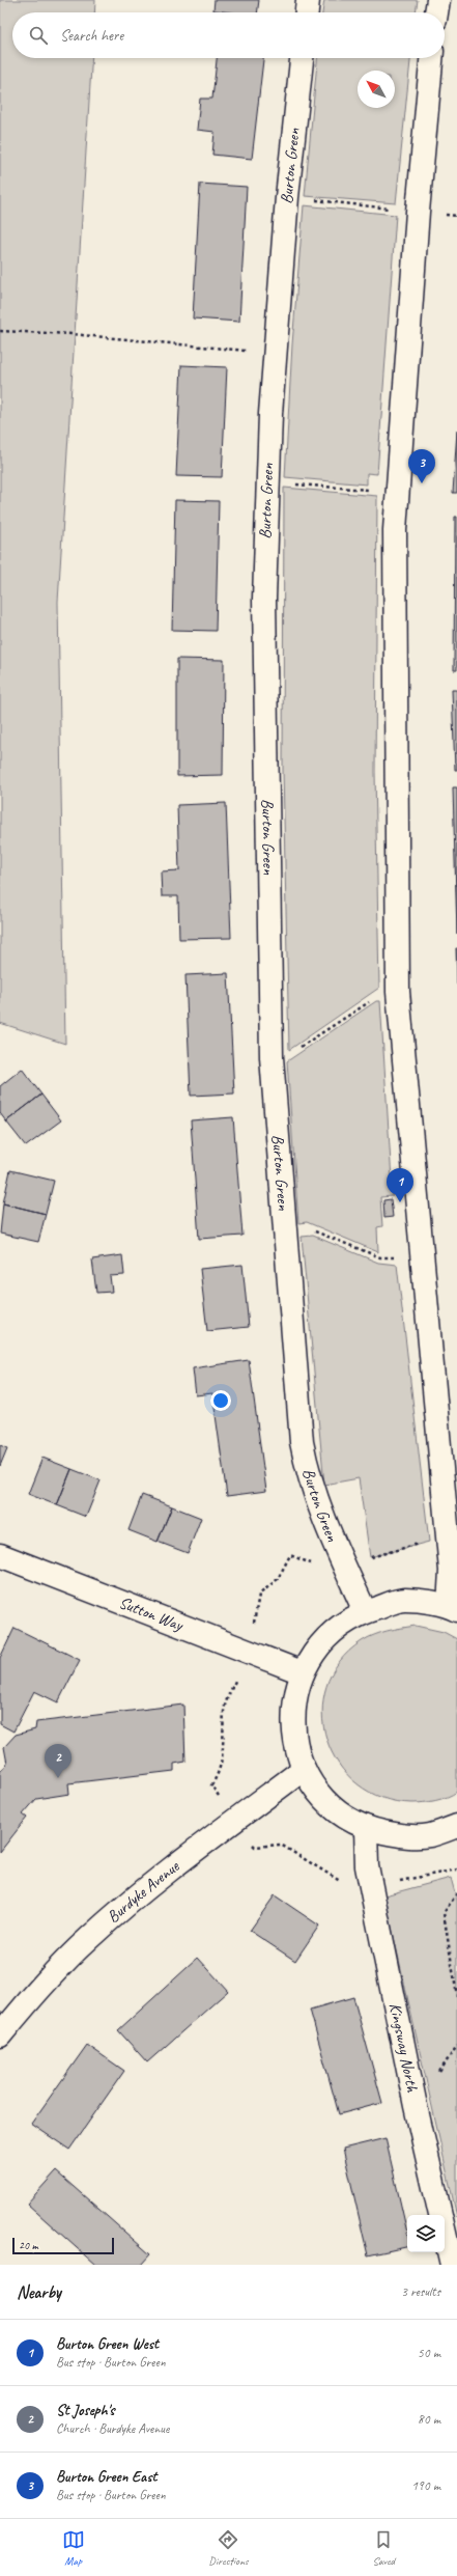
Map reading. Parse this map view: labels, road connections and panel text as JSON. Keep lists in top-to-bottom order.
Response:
{
  "streets": {
    "street": [
      "Burton Green",
      "Sutton Way",
      "Burdyke Avenue",
      "Kingsway North"
    ]
  },
  "scale_bar": "20 m",
  "north": "top left",
  "page": {
    "search": "Search here",
    "pins": ["3", "1", "2"],
    "scale": "20 m",
    "heading": ["Nearby", "3 results"],
    "list": [
      {
        "mark": "1",
        "name": "Burton Green West",
        "note": "Bus stop · Burton Green",
        "value": "50 m"
      },
      {
        "mark": "2",
        "name": "St Joseph's",
        "note": "Church · Burdyke Avenue",
        "value": "80 m"
      },
      {
        "mark": "3",
        "name": "Burton Green East",
        "note": "Bus stop · Burton Green",
        "value": "190 m"
      }
    ],
    "nav": ["Map", "Directions", "Saved"]
  }
}
